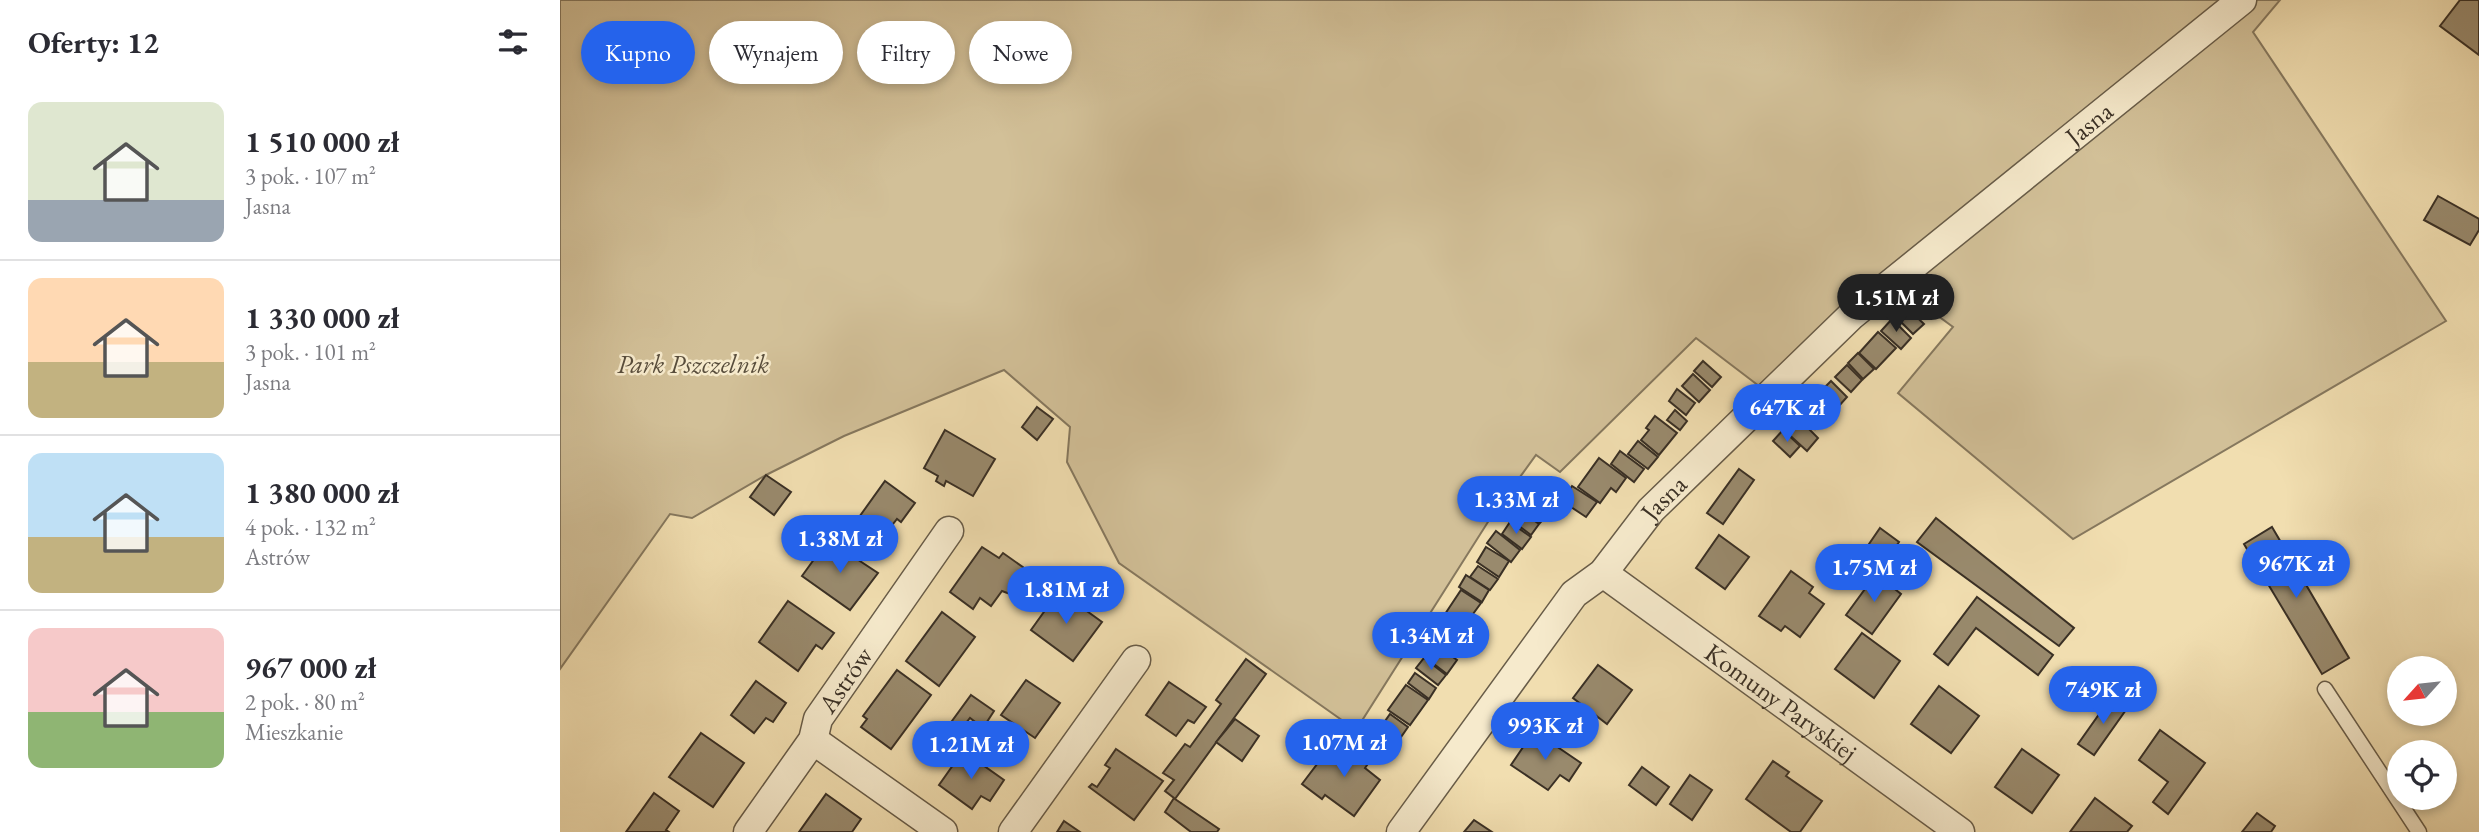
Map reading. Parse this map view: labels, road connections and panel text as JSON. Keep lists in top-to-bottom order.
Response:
{
  "streets": {
    "street": ["Jasna", "Astrów", "Komuny Paryskiej"]
  },
  "crossings": [
    ["Jasna", "Komuny Paryskiej"]
  ],
  "parks": ["Park Pszczelnik"],
  "north": "bottom left",
  "page": {
    "heading": "Oferty: 12",
    "chip": [
      "Kupno",
      "Wynajem",
      "Filtry",
      "Nowe"
    ],
    "list": [
      {
        "name": "1 510 000 zł",
        "note": "3 pok. · 107 m² · Jasna"
      },
      {
        "name": "1 330 000 zł",
        "note": "3 pok. · 101 m² · Jasna"
      },
      {
        "name": "1 380 000 zł",
        "note": "4 pok. · 132 m² · Astrów"
      },
      {
        "name": "967 000 zł",
        "note": "2 pok. · 80 m² · Mieszkanie"
      }
    ],
    "price": [
      "1.51M zł",
      "647K zł",
      "1.33M zł",
      "1.38M zł",
      "967K zł",
      "1.75M zł",
      "1.81M zł",
      "1.34M zł",
      "749K zł",
      "993K zł",
      "1.07M zł",
      "1.21M zł"
    ]
  }
}
